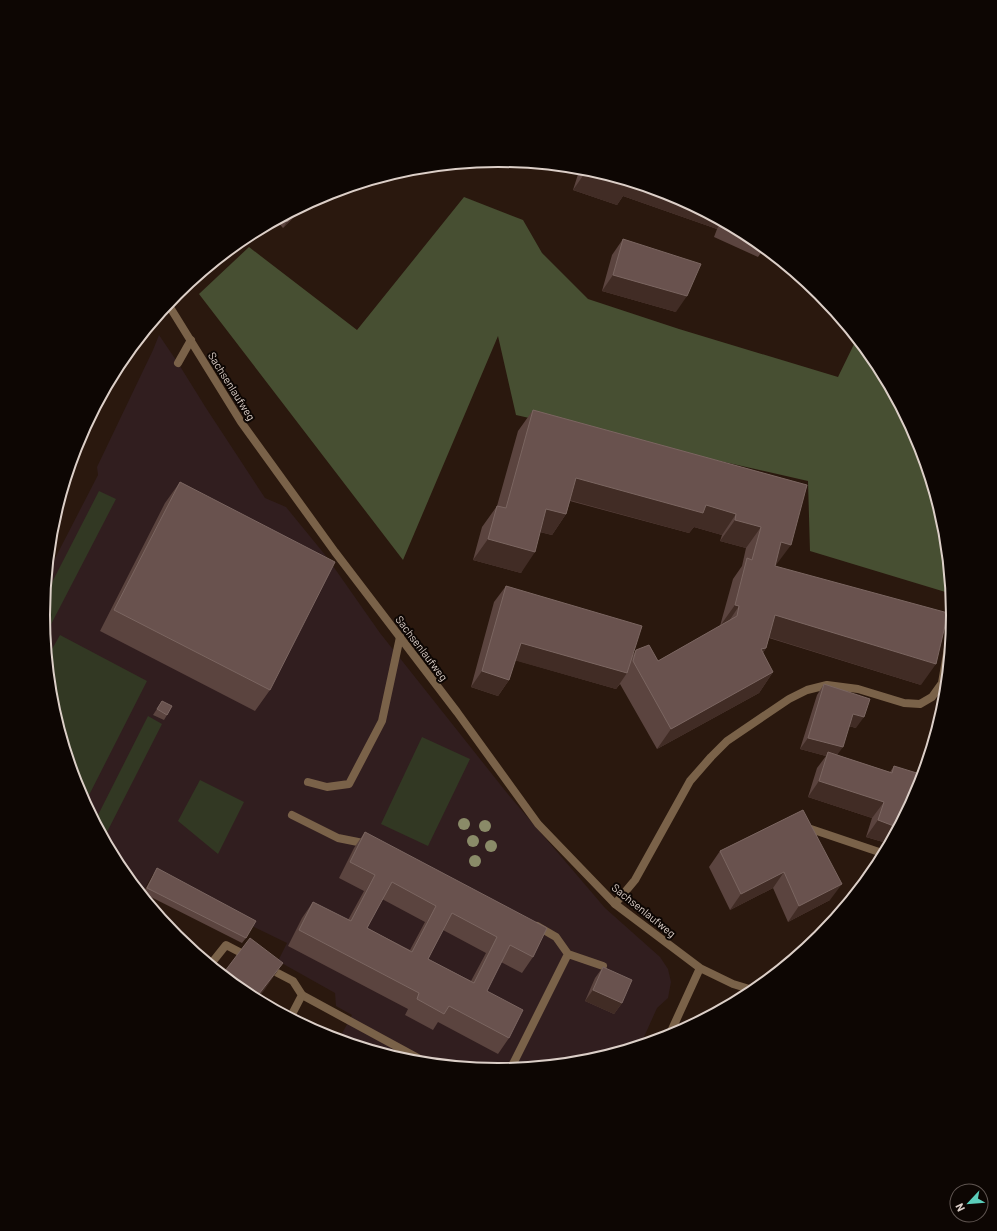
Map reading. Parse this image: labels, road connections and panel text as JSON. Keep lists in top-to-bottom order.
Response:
{
  "streets": {
    "street": ["Sachsenlaufweg"]
  },
  "north": "bottom left"
}
